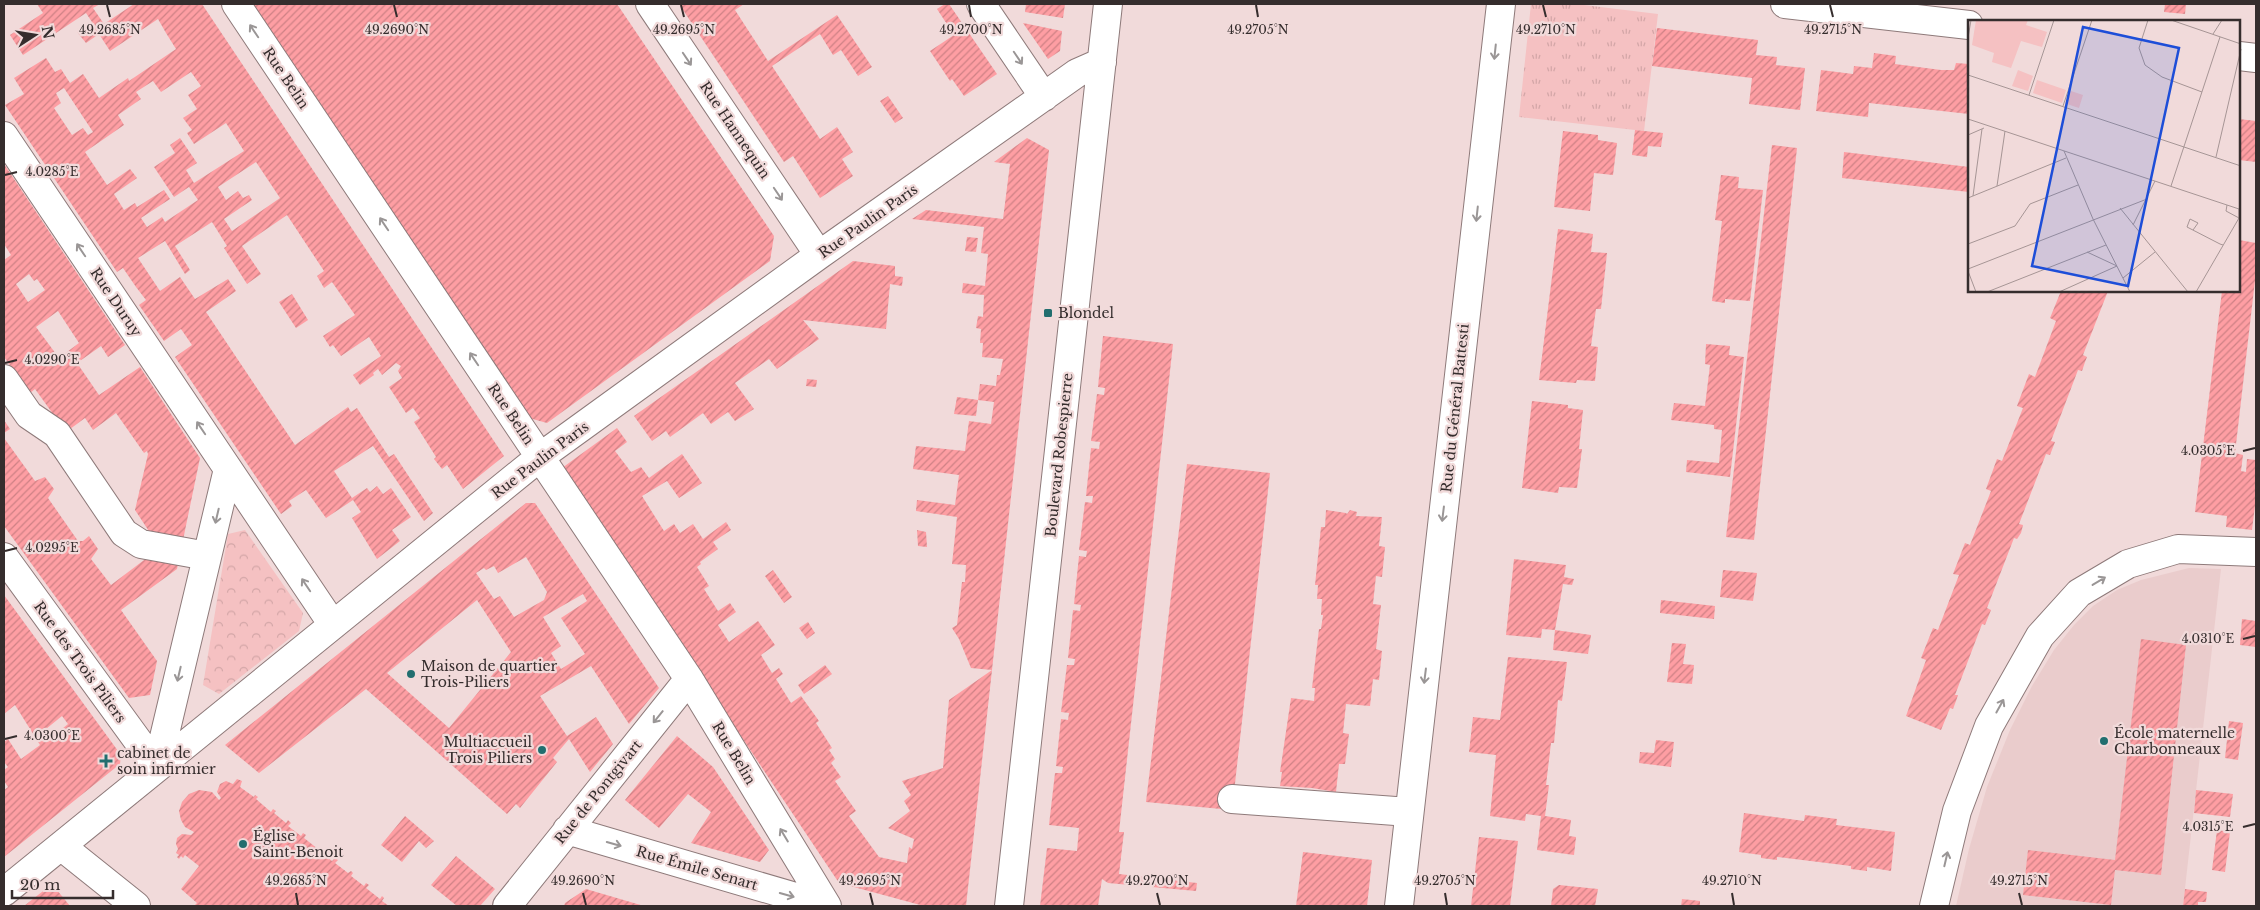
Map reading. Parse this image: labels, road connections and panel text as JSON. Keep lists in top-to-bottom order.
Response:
{
  "streets": {
    "street": [
      "Rue Belin",
      "Rue Hannequin",
      "Rue Paulin Paris",
      "Rue Duruy",
      "Rue du Général Battesti",
      "Boulevard Robespierre",
      "Rue des Trois Piliers",
      "Rue de Pontgivart",
      "Rue Émile Senart"
    ]
  },
  "crossings": [
    ["Rue Belin", "Rue Paulin Paris"],
    ["Rue Belin", "Rue de Pontgivart"],
    ["Rue Belin", "Rue Émile Senart"],
    ["Rue Hannequin", "Rue Paulin Paris"],
    ["Rue Paulin Paris", "Rue Duruy"],
    ["Rue Paulin Paris", "Boulevard Robespierre"],
    ["Rue Paulin Paris", "Rue des Trois Piliers"],
    ["Rue de Pontgivart", "Rue Émile Senart"]
  ],
  "one_way": [
    "Rue Belin",
    "Rue Hannequin",
    "Rue du Général Battesti",
    "Rue de Pontgivart",
    "Rue Émile Senart"
  ],
  "places": {
    "transit": ["Blondel"],
    "other": [
      "Maison de quartier Trois-Piliers",
      "École maternelle Charbonneaux",
      "Multiaccueil Trois Piliers",
      "Église Saint-Benoit"
    ],
    "health": ["cabinet de soin infirmier"]
  },
  "scale_bar": "20 m",
  "north": "right",
  "coordinates": [
    "49.2685°N",
    "49.2690°N",
    "49.2695°N",
    "49.2700°N",
    "49.2705°N",
    "49.2710°N",
    "49.2715°N",
    "4.0285°E",
    "4.0290°E",
    "4.0305°E",
    "4.0295°E",
    "4.0310°E",
    "4.0300°E",
    "4.0315°E"
  ]
}
